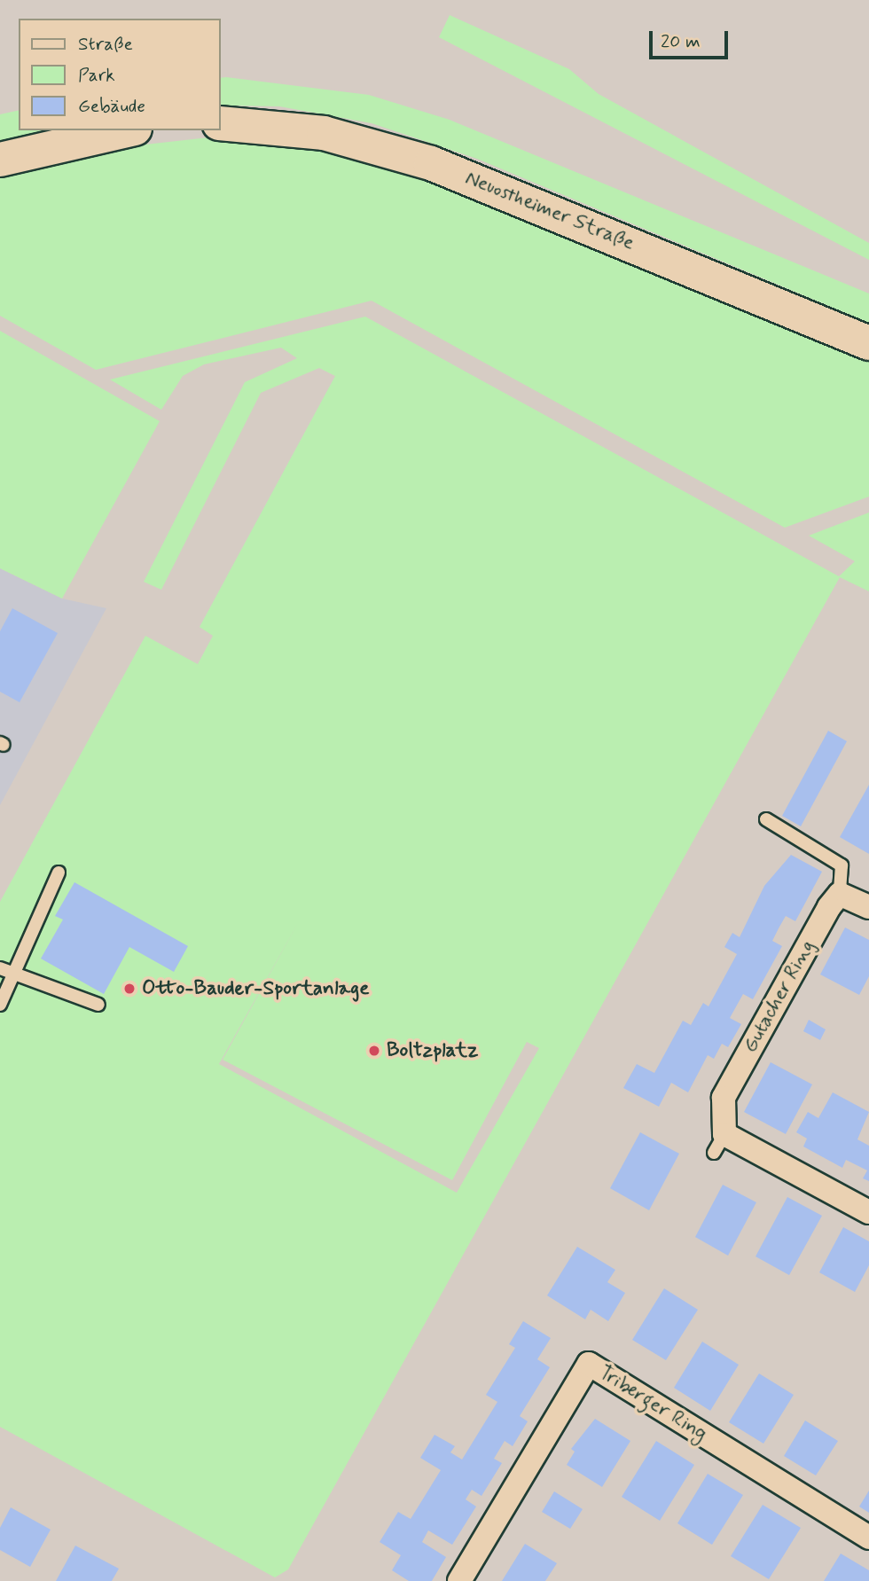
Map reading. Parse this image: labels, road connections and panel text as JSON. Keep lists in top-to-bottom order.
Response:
{
  "streets": {
    "main road": ["Neuostheimer Straße"],
    "street": ["Gutacher Ring", "Triberger Ring"]
  },
  "places": ["Otto-Bauder-Sportanlage", "Boltzplatz"],
  "legend": ["Straße", "Park", "Gebäude"],
  "scale_bar": "20 m"
}
